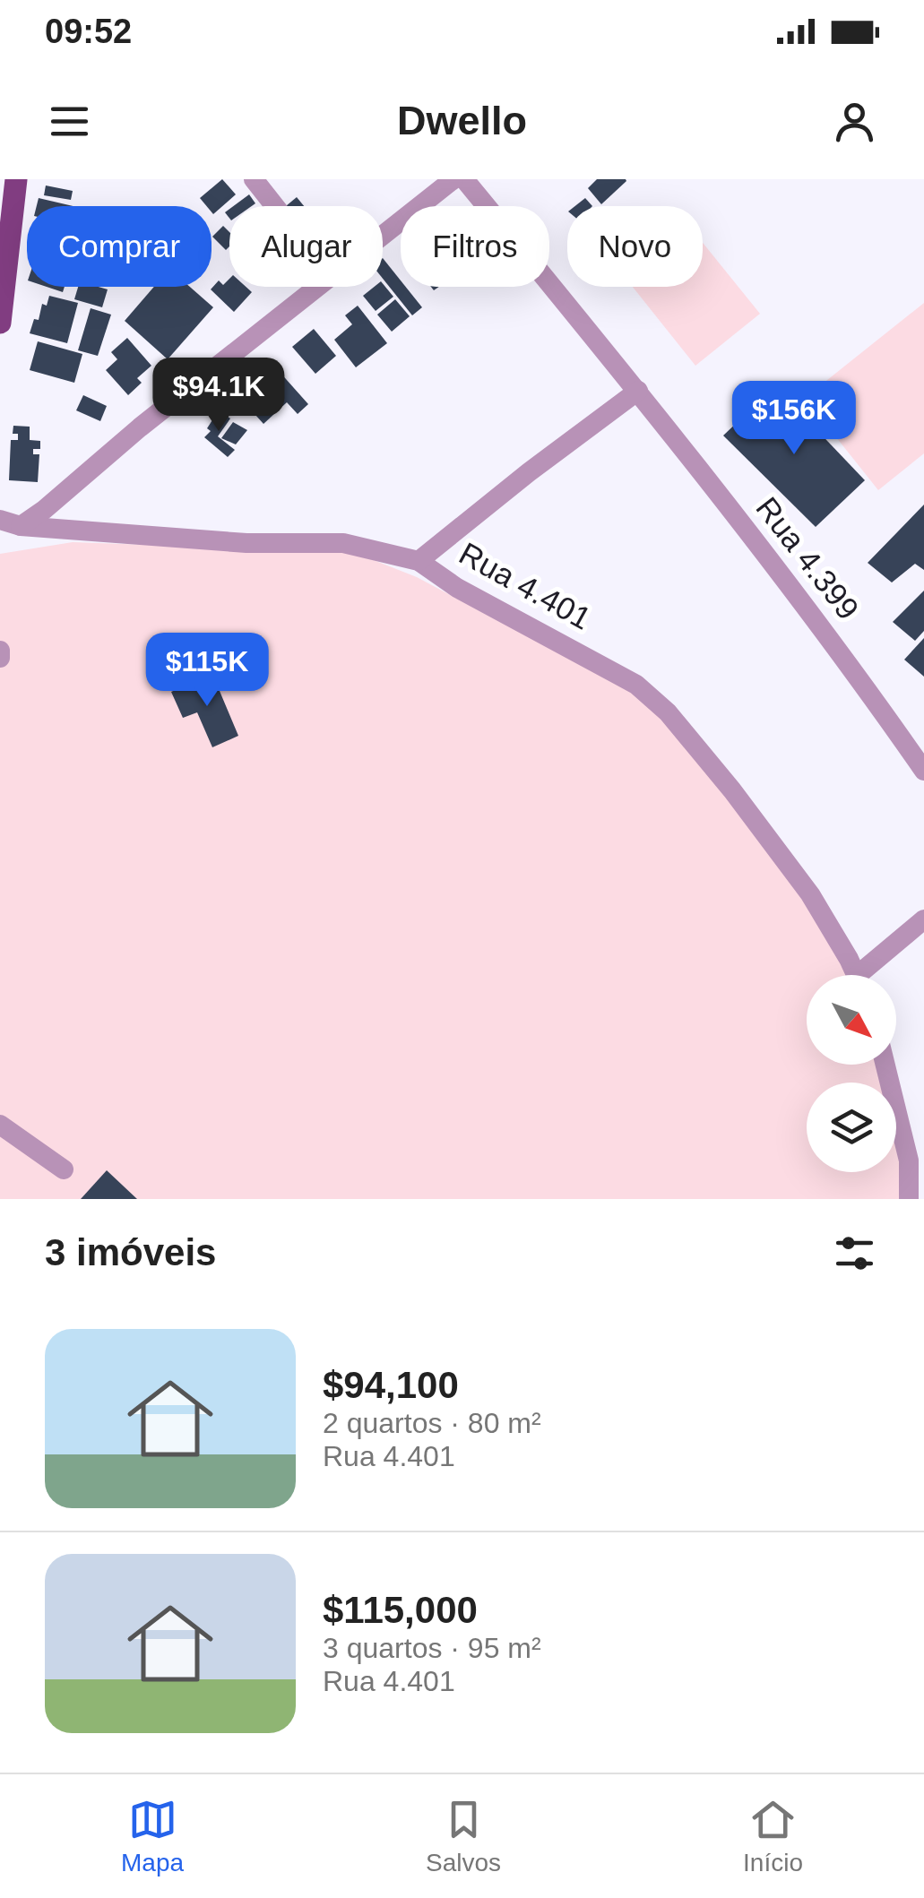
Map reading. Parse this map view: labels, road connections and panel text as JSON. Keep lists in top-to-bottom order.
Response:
{
  "streets": {
    "street": ["Rua 4.399", "Rua 4.401"]
  },
  "north": "bottom right",
  "page": {
    "status": "09:52",
    "header": "Dwello",
    "chip": [
      "Comprar",
      "Alugar",
      "Filtros",
      "Novo"
    ],
    "price": ["$94.1K", "$156K", "$115K"],
    "heading": "3 imóveis",
    "list": [
      {
        "name": "$94,100",
        "note": "2 quartos · 80 m² · Rua 4.401"
      },
      {
        "name": "$115,000",
        "note": "3 quartos · 95 m² · Rua 4.401"
      }
    ],
    "tabs": ["Mapa", "Salvos", "Início"]
  }
}
